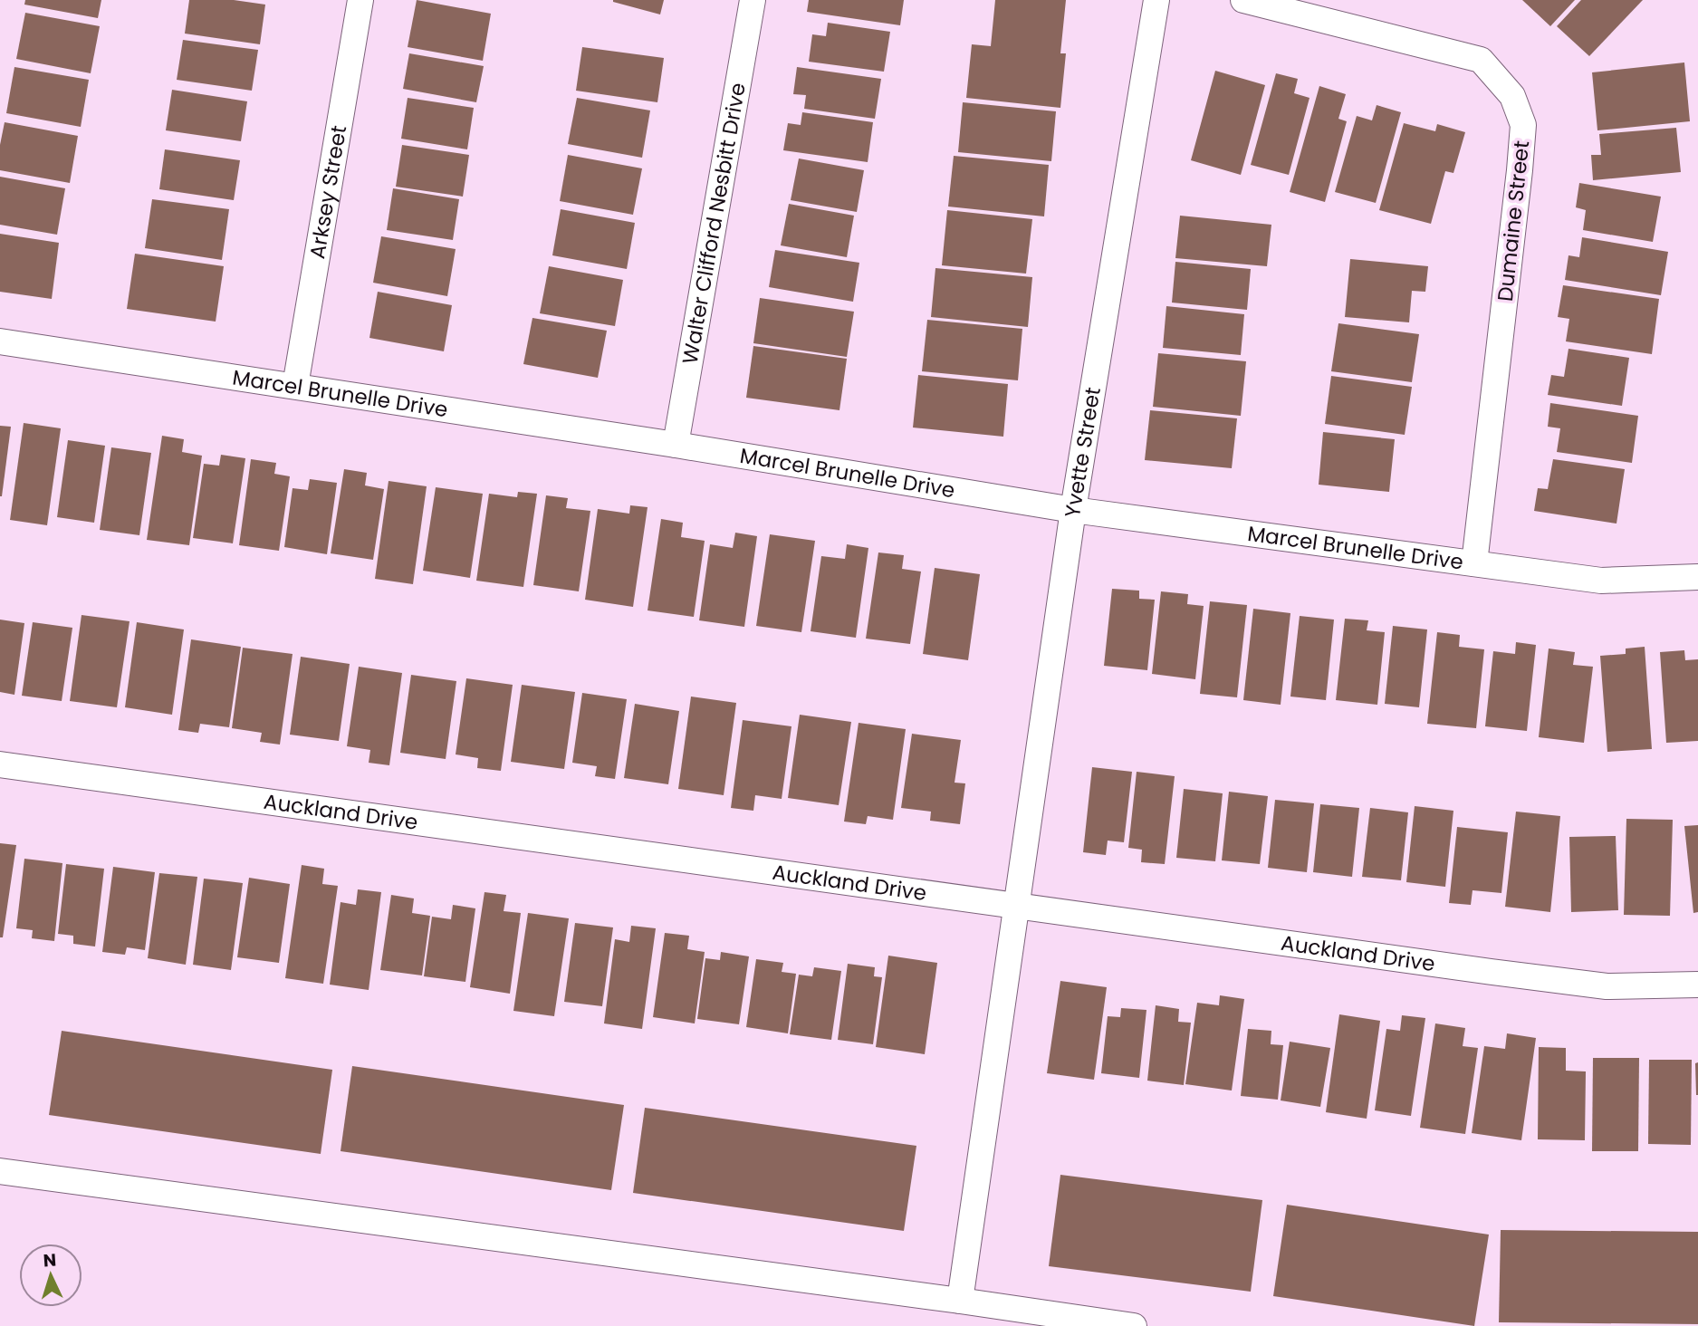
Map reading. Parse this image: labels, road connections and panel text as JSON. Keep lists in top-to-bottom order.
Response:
{
  "streets": {
    "street": [
      "Arksey Street",
      "Dumaine Street",
      "Walter Clifford Nesbitt Drive",
      "Marcel Brunelle Drive",
      "Yvette Street",
      "Auckland Drive"
    ]
  },
  "crossings": [
    ["Arksey Street", "Marcel Brunelle Drive"],
    ["Dumaine Street", "Marcel Brunelle Drive"],
    ["Walter Clifford Nesbitt Drive", "Marcel Brunelle Drive"],
    ["Marcel Brunelle Drive", "Yvette Street"],
    ["Yvette Street", "Auckland Drive"]
  ],
  "north": "top"
}
